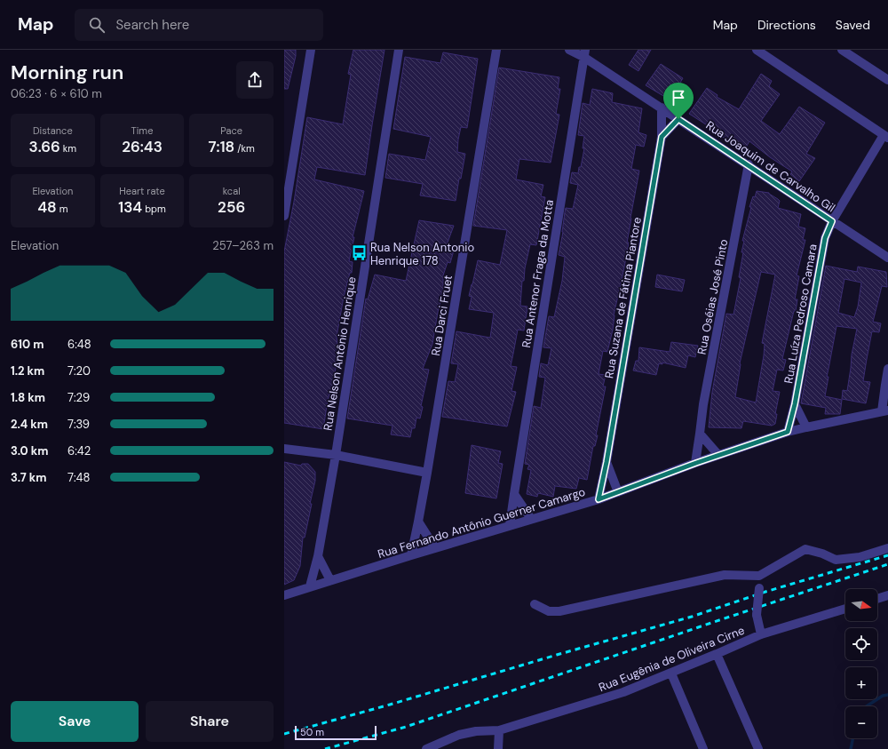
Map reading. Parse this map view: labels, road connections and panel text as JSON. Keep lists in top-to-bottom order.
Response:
{
  "streets": {
    "street": [
      "Rua Joaquim de Carvalho Gil",
      "Rua Antenor Fraga da Motta",
      "Rua Oséias José Pinto",
      "Rua Suzana de Fátima Piantore",
      "Rua Luíza Pedroso Camara",
      "Rua Darci Fruet",
      "Rua Nelson Antônio Henrique",
      "Rua Fernando Antônio Guerner Camargo",
      "Rua Eugênia de Oliveira Cirne"
    ]
  },
  "crossings": [
    ["Rua Joaquim de Carvalho Gil", "Rua Antenor Fraga da Motta"],
    ["Rua Joaquim de Carvalho Gil", "Rua Oséias José Pinto"],
    ["Rua Joaquim de Carvalho Gil", "Rua Suzana de Fátima Piantore"],
    ["Rua Joaquim de Carvalho Gil", "Rua Luíza Pedroso Camara"],
    ["Rua Antenor Fraga da Motta", "Rua Fernando Antônio Guerner Camargo"],
    ["Rua Oséias José Pinto", "Rua Fernando Antônio Guerner Camargo"],
    ["Rua Suzana de Fátima Piantore", "Rua Fernando Antônio Guerner Camargo"],
    ["Rua Luíza Pedroso Camara", "Rua Fernando Antônio Guerner Camargo"],
    ["Rua Darci Fruet", "Rua Fernando Antônio Guerner Camargo"],
    ["Rua Nelson Antônio Henrique", "Rua Fernando Antônio Guerner Camargo"]
  ],
  "places": {
    "bus stop": ["Rua Nelson Antonio Henrique 178"]
  },
  "scale_bar": "50 m",
  "north": "right",
  "page": {
    "header": "Map",
    "search": "Search here",
    "nav": ["Map", "Directions", "Saved"],
    "heading": ["Morning run", "06:23 · 6 × 610 m"],
    "stats": [
      ["Distance", "3.66 km"],
      ["Time", "26:43"],
      ["Pace", "7:18 /km"],
      ["Elevation", "48 m"],
      ["Heart rate", "134 bpm"],
      ["kcal", "256"]
    ],
    "chart": ["Elevation", "257–263 m"],
    "list": [
      {
        "name": "610 m",
        "note": "6:48"
      },
      {
        "name": "1.2 km",
        "note": "7:20"
      },
      {
        "name": "1.8 km",
        "note": "7:29"
      },
      {
        "name": "2.4 km",
        "note": "7:39"
      },
      {
        "name": "3.0 km",
        "note": "6:42"
      },
      {
        "name": "3.7 km",
        "note": "7:48"
      }
    ],
    "map_buttons": ["+", "−"],
    "buttons": ["Save", "Share"],
    "scale": "50 m"
  }
}
